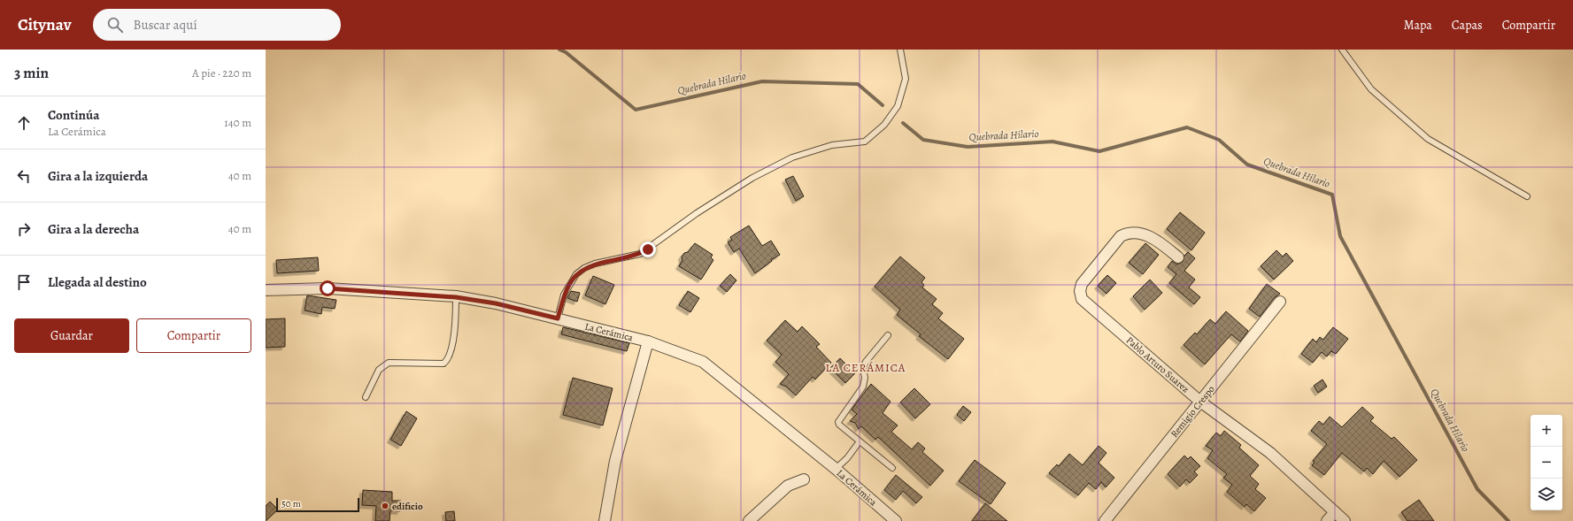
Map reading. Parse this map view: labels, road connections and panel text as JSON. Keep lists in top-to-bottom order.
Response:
{
  "streets": {
    "street": ["La Cerámica", "Pablo Arturo Suarez", "Remigio Crespo"]
  },
  "crossings": [
    ["Pablo Arturo Suarez", "Remigio Crespo"]
  ],
  "districts": ["LA CERÁMICA"],
  "water": ["Quebrada Hilario"],
  "places": ["edificio"],
  "scale_bar": "50 m",
  "page": {
    "header": "Citynav",
    "search": "Buscar aquí",
    "nav": ["Mapa", "Capas", "Compartir"],
    "heading": ["3 min", "A pie · 220 m"],
    "list": [
      ["Continúa", "La Cerámica", "140 m"],
      ["Gira a la izquierda", "40 m"],
      ["Gira a la derecha", "40 m"],
      "Llegada al destino"
    ],
    "buttons": ["Guardar", "Compartir"],
    "map_buttons": ["+", "−"],
    "scale": "50 m"
  }
}
